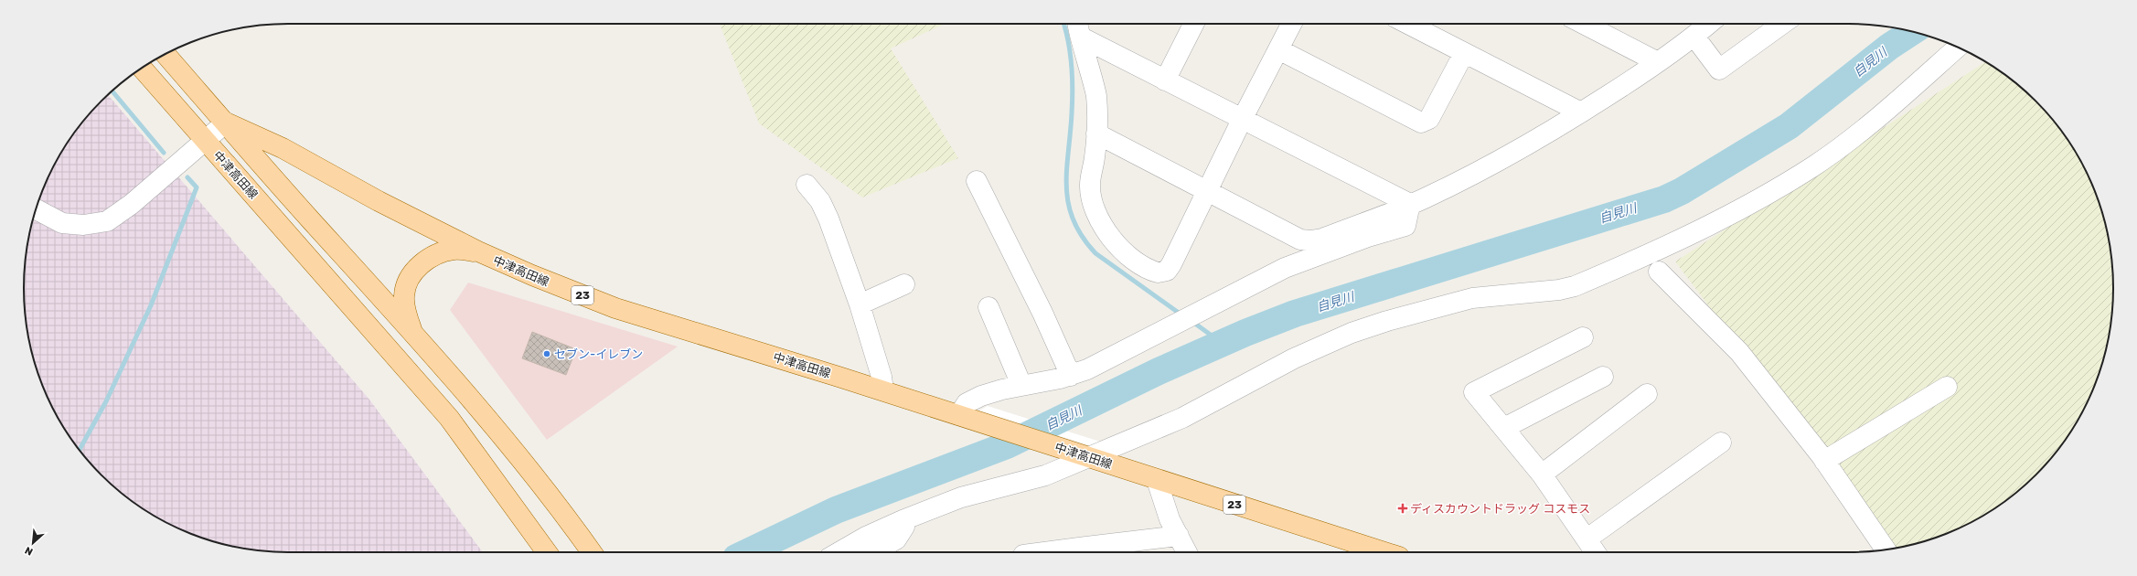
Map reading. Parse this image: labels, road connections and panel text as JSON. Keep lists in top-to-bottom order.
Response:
{
  "streets": {
    "main road": ["中津高田線", "23"]
  },
  "water": ["自見川"],
  "places": {
    "other": ["セブン-イレブン"],
    "health": ["ディスカウントドラッグ コスモス"]
  },
  "north": "bottom left"
}
